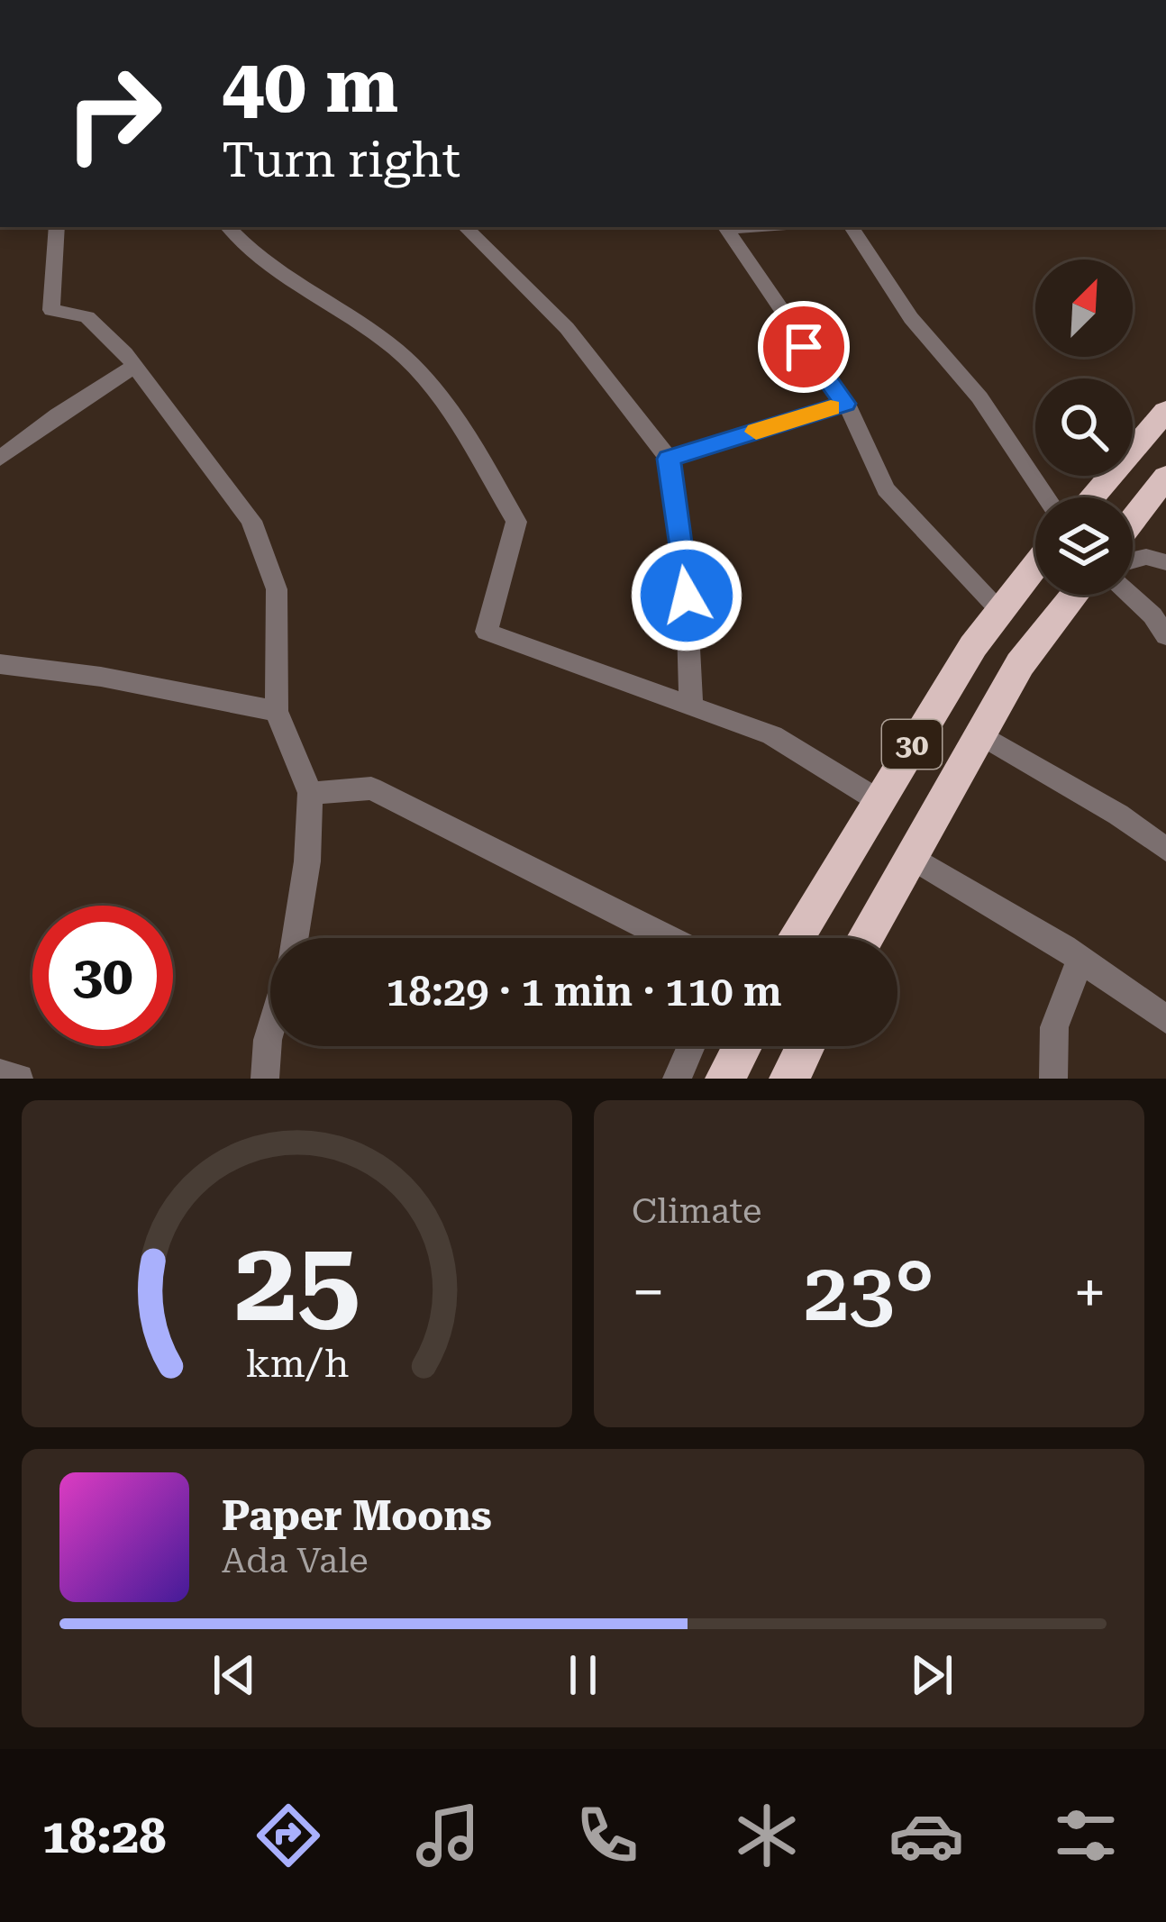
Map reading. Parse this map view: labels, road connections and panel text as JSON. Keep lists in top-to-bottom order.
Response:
{
  "streets": {
    "highway": ["30"]
  },
  "north": "top right",
  "page": {
    "turn": ["40 m", "Turn right"],
    "limit": "30",
    "trip": "18:29 · 1 min · 110 m",
    "tile": "Climate",
    "heat": ["−", "23°", "+"],
    "song": ["Paper Moons", "Ada Vale"],
    "tabs": "18:28",
    "gauge": ["25", "km/h"]
  }
}
